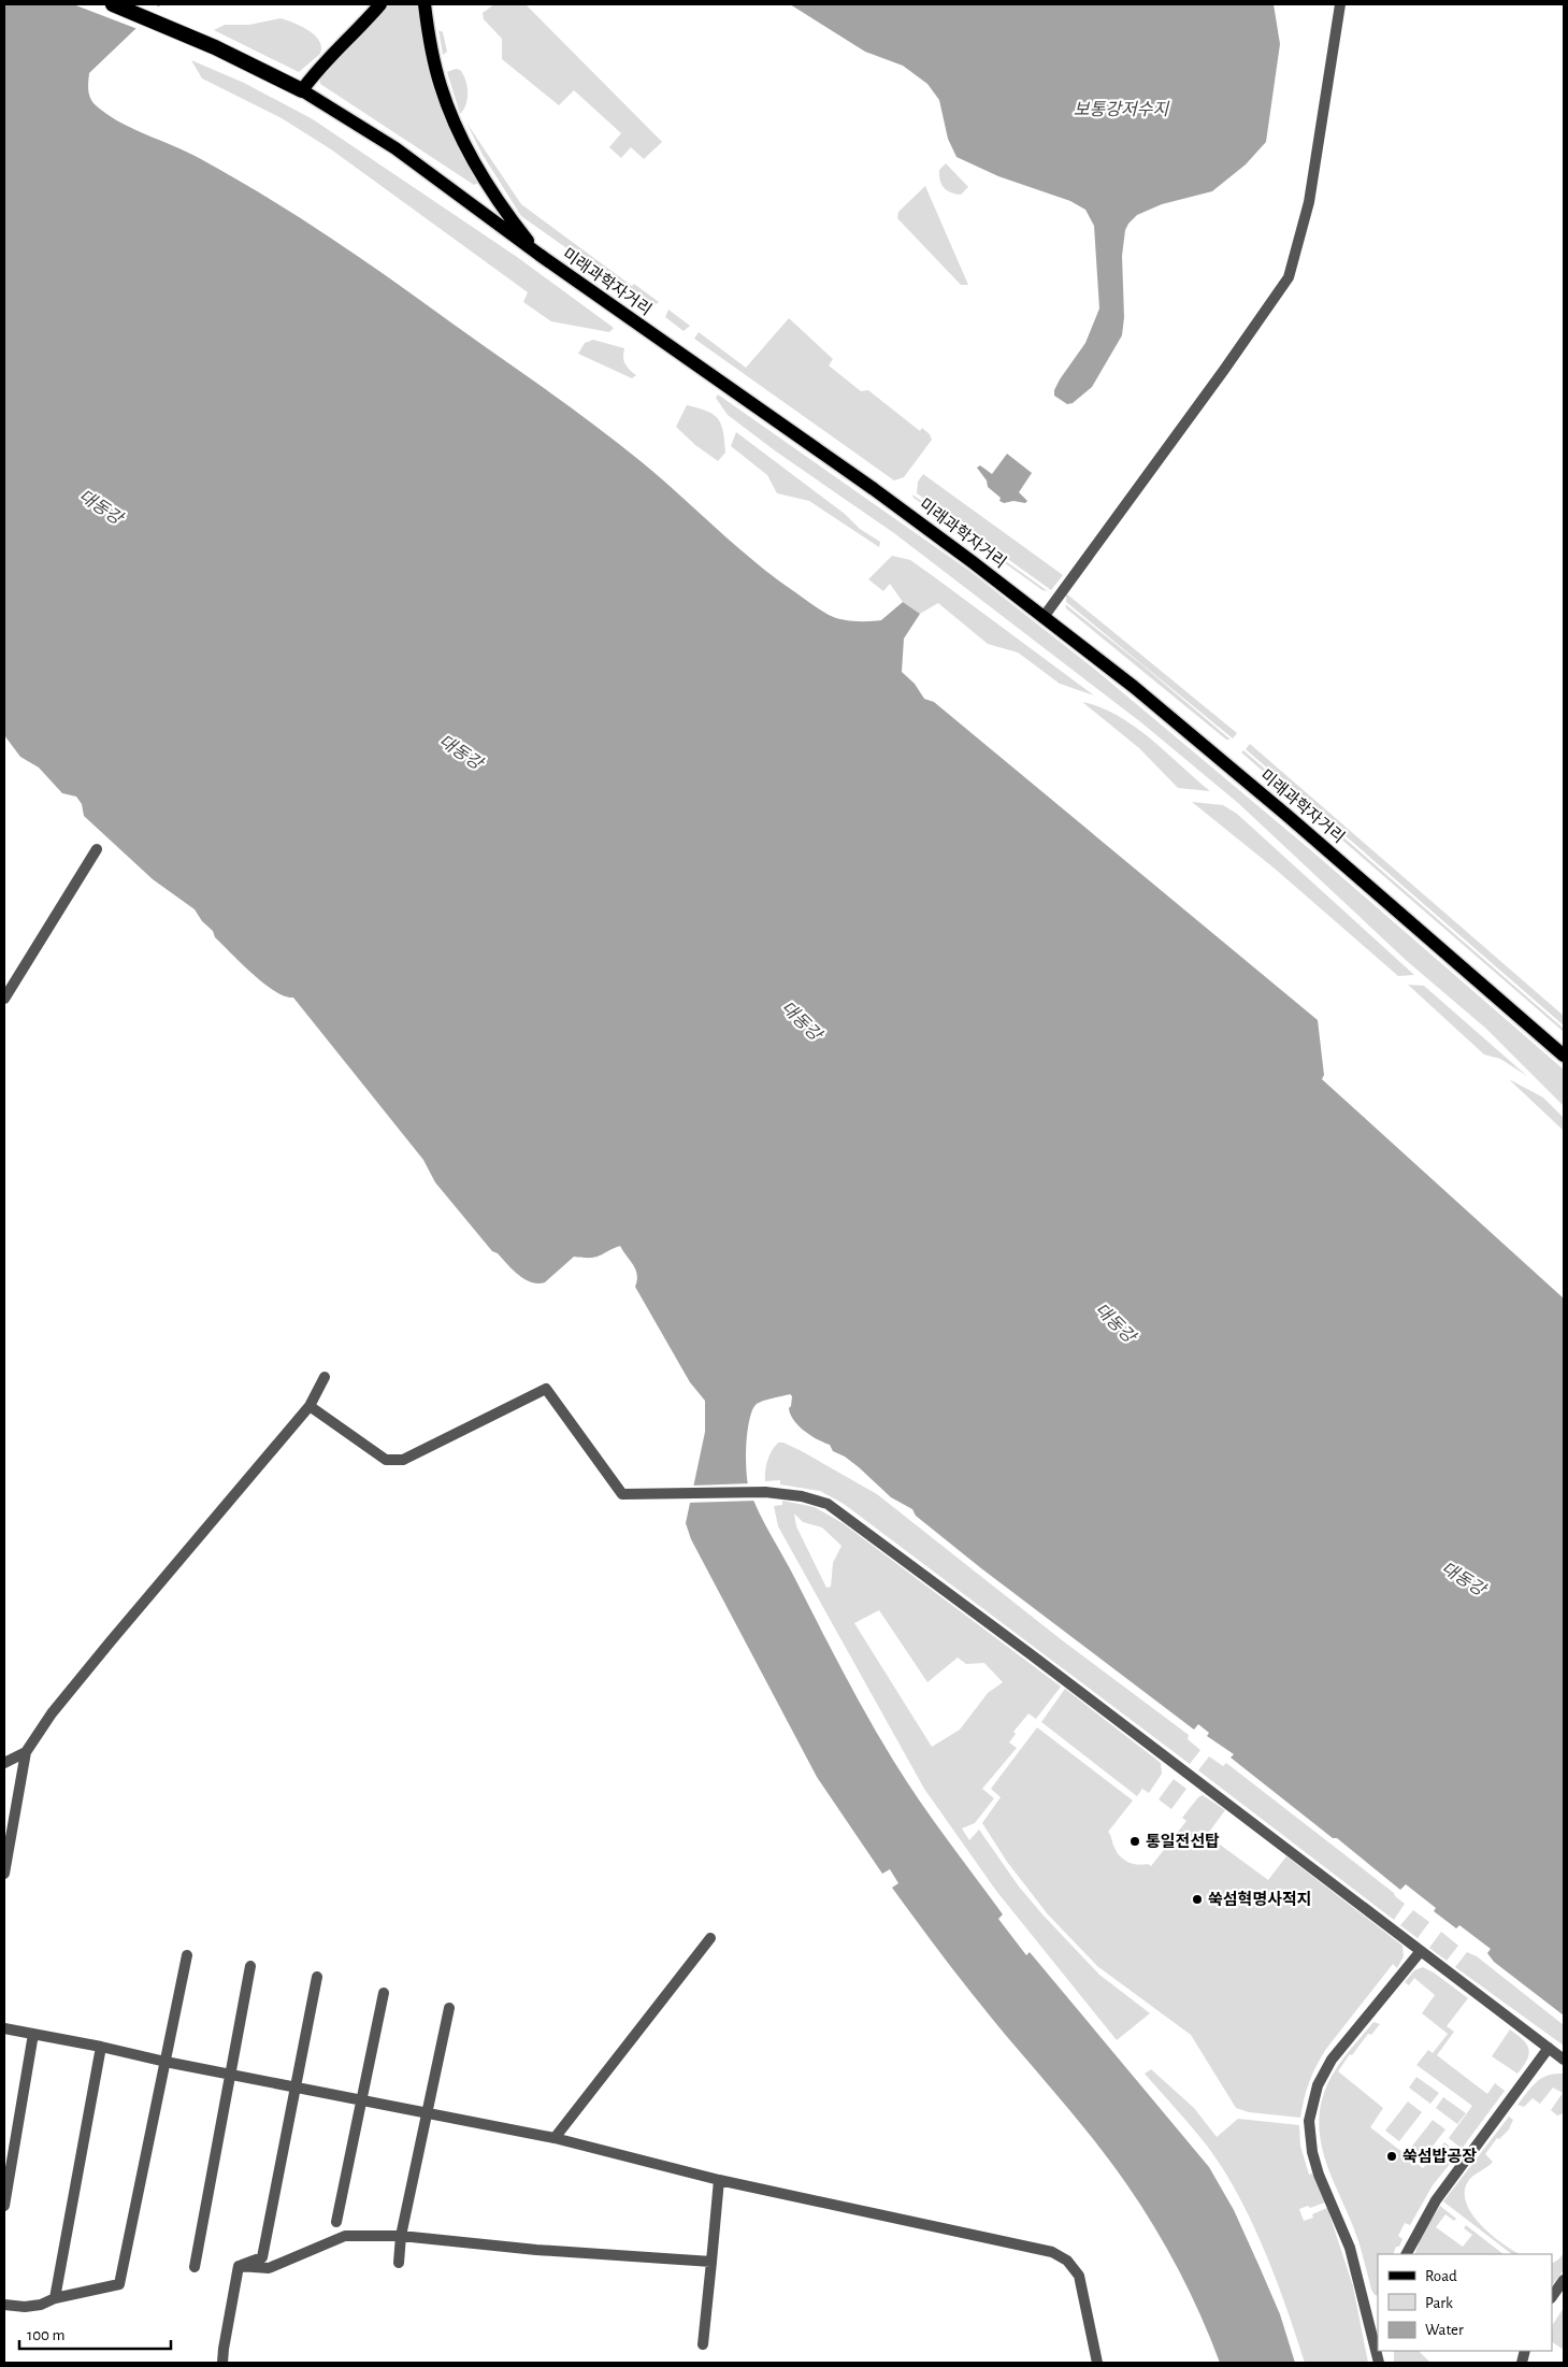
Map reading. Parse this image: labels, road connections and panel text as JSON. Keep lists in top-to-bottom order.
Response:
{
  "streets": {
    "main road": ["미래과학자거리"]
  },
  "water": ["보통강저수지", "대동강"],
  "places": ["통일전선탑", "쑥섬혁명사적지", "쑥섬밥공장"],
  "legend": ["Road", "Park", "Water"],
  "scale_bar": "100 m"
}
